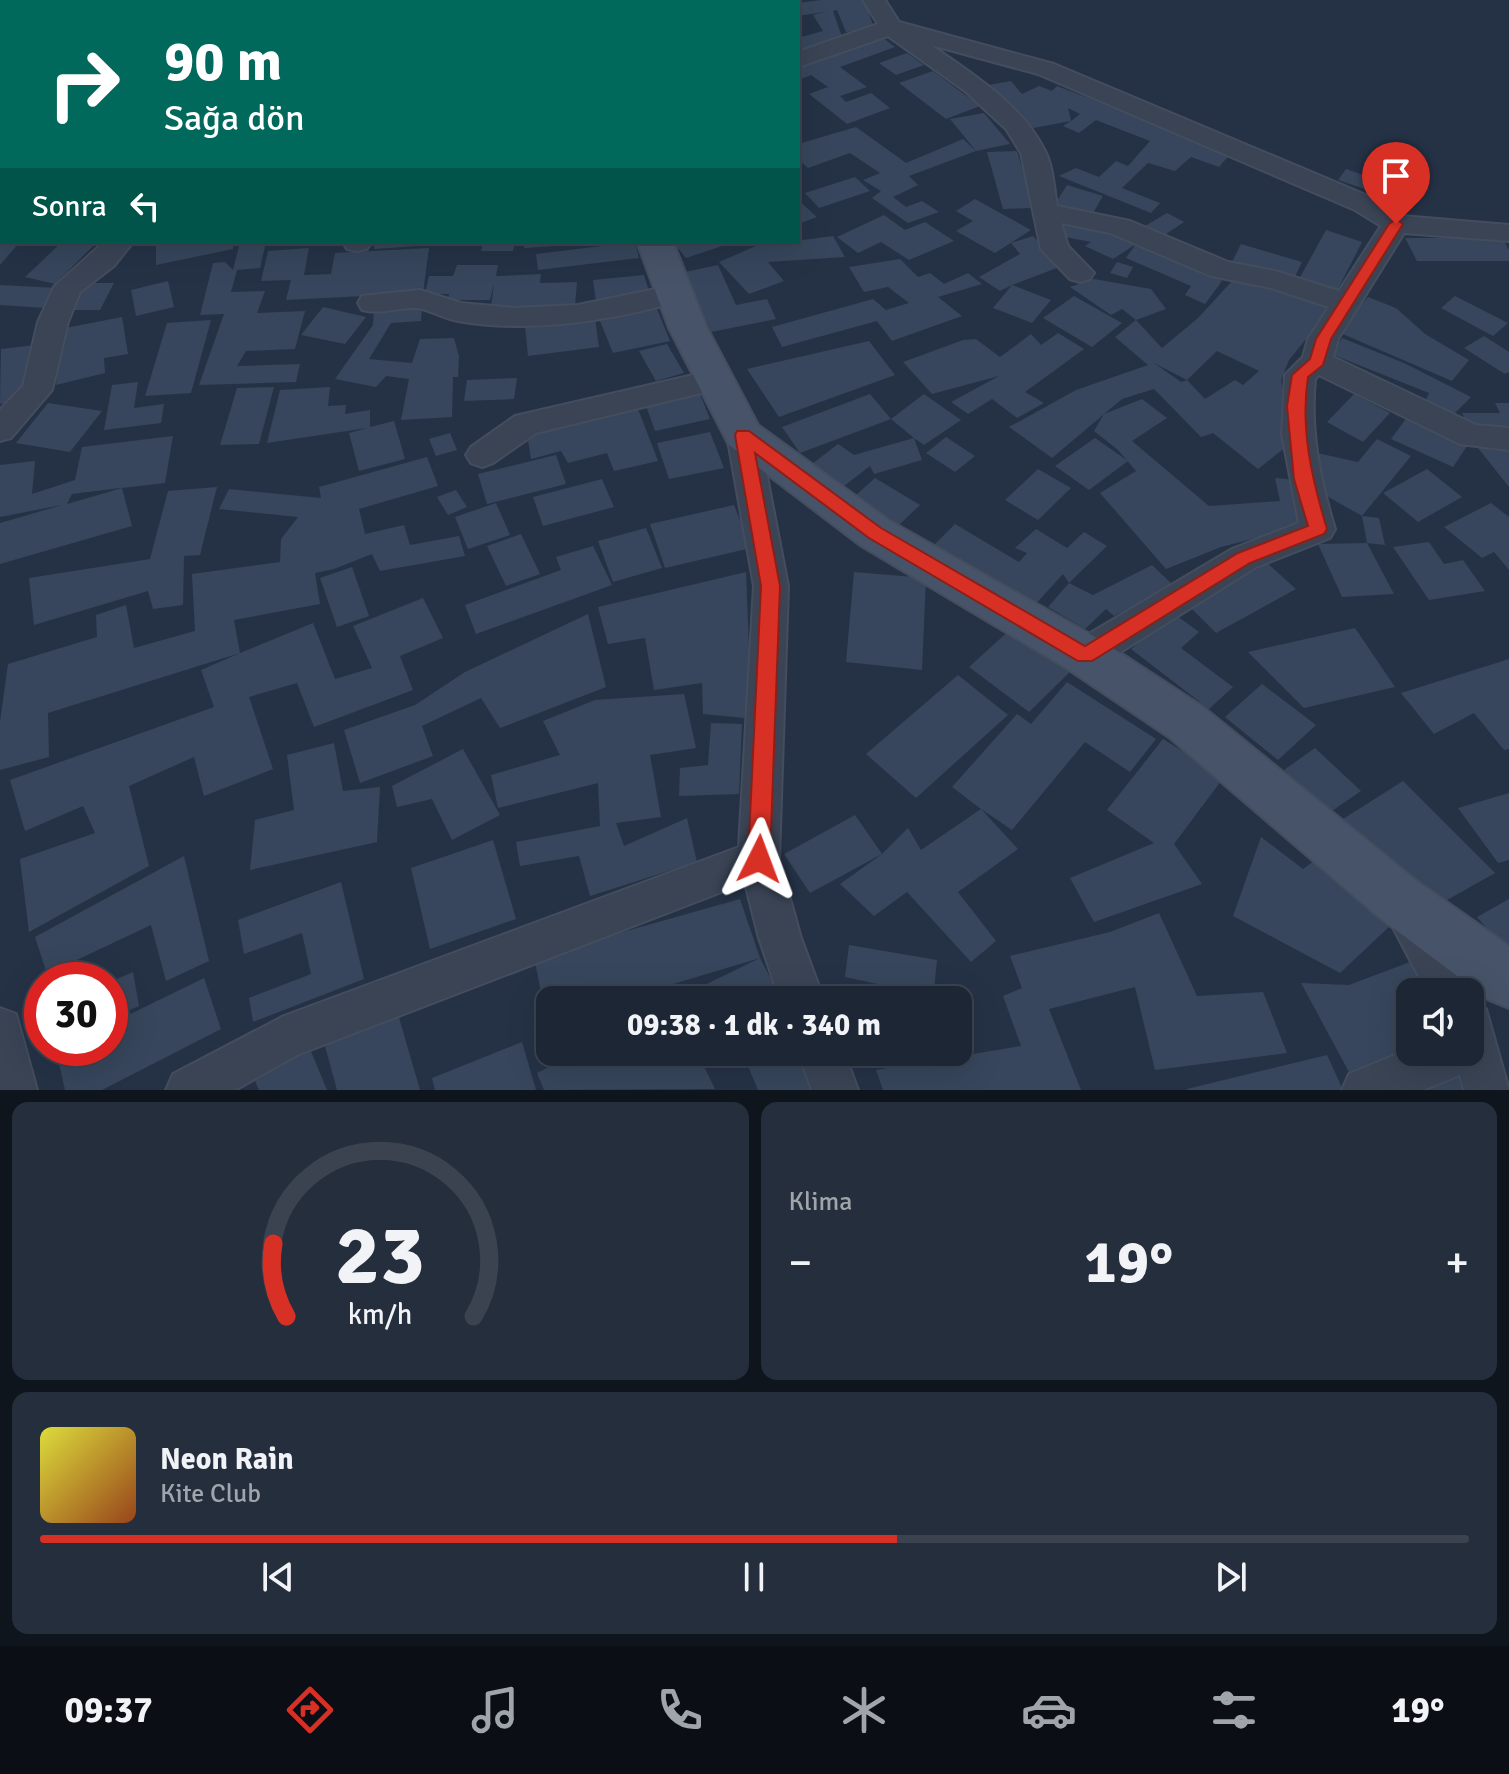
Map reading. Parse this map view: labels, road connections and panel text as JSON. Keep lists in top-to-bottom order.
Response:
{
  "page": {
    "turn": ["90 m", "Sağa dön"],
    "then": "Sonra",
    "limit": "30",
    "trip": "09:38 · 1 dk · 340 m",
    "tile": "Klima",
    "heat": ["−", "19°", "+"],
    "song": ["Neon Rain", "Kite Club"],
    "tabs": ["09:37", "19°"],
    "gauge": ["23", "km/h"]
  }
}
